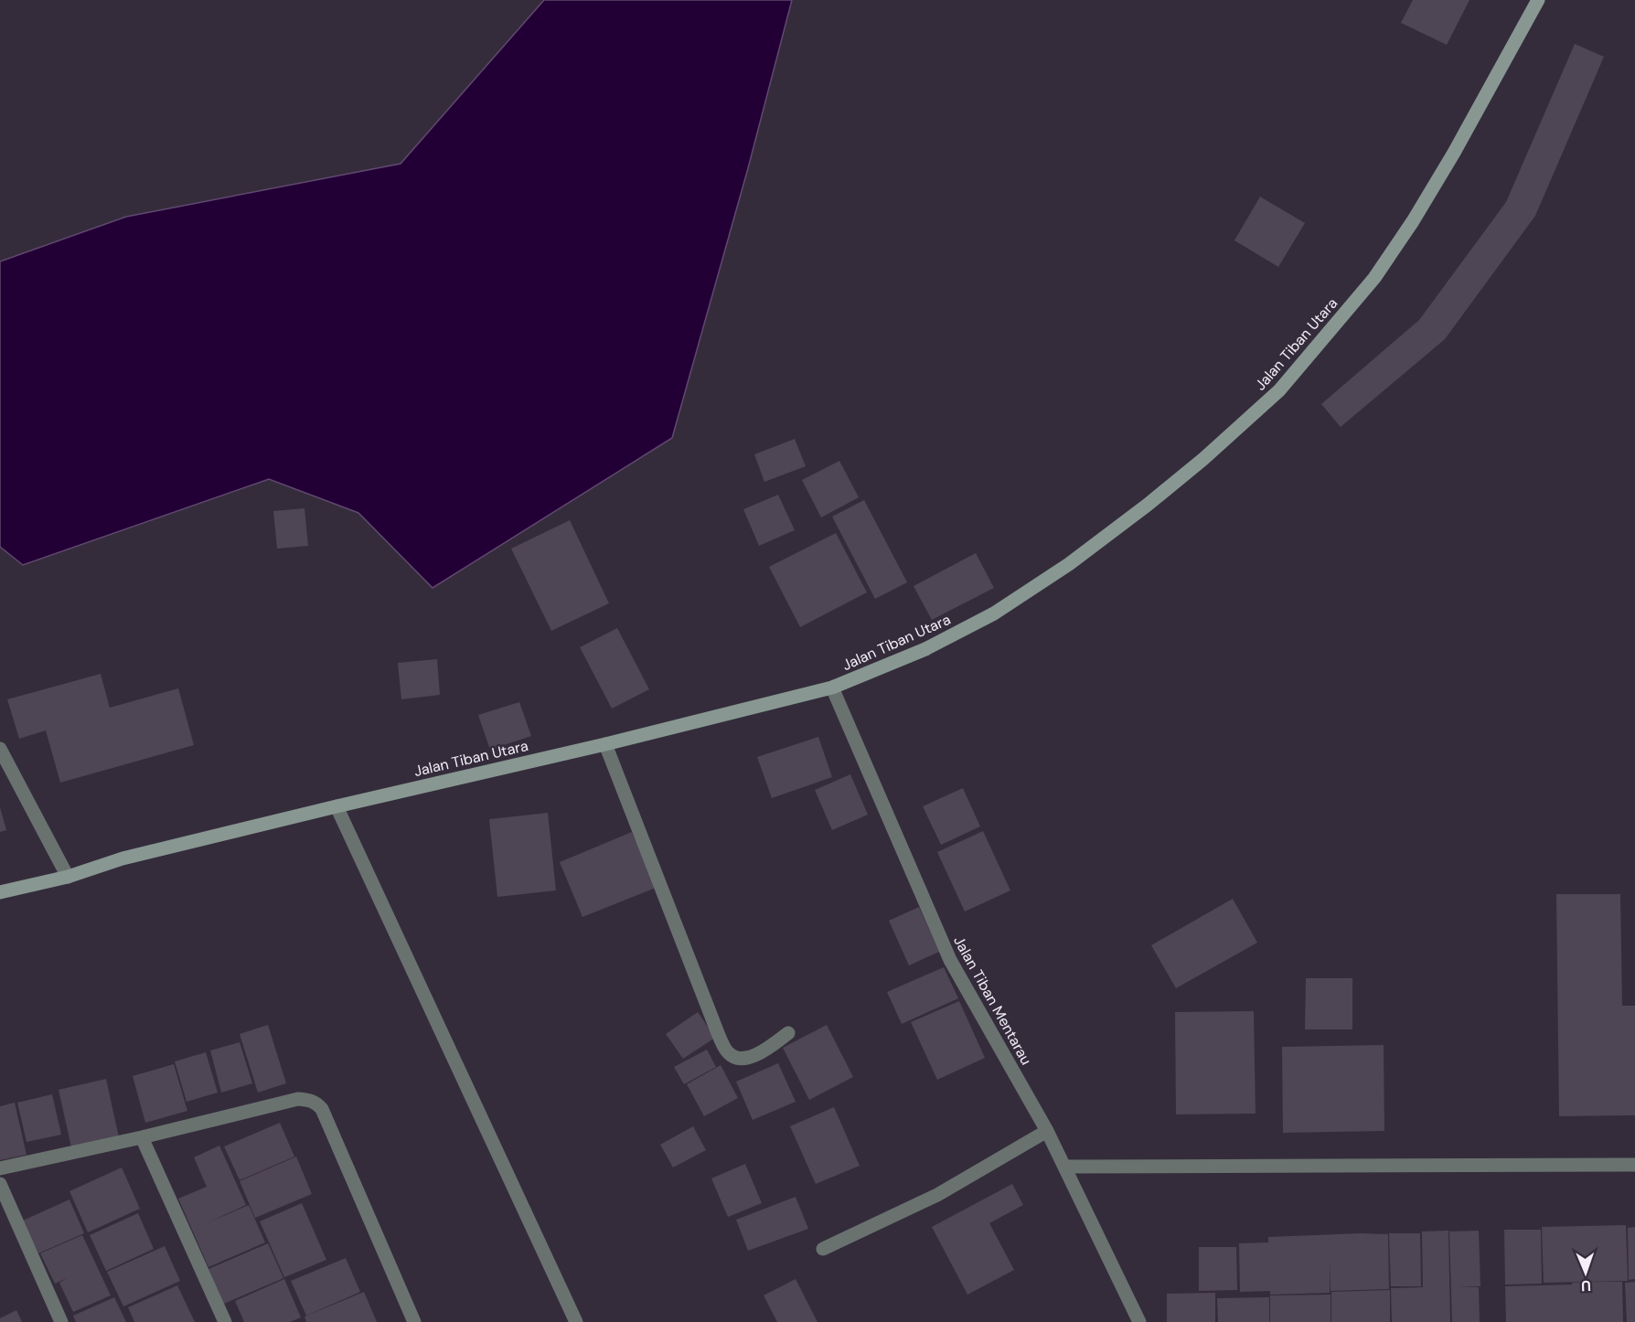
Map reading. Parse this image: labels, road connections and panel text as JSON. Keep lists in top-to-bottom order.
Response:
{
  "streets": {
    "street": ["Jalan Tiban Utara", "Jalan Tiban Mentarau"]
  },
  "crossings": [
    ["Jalan Tiban Utara", "Jalan Tiban Mentarau"]
  ],
  "north": "bottom"
}
